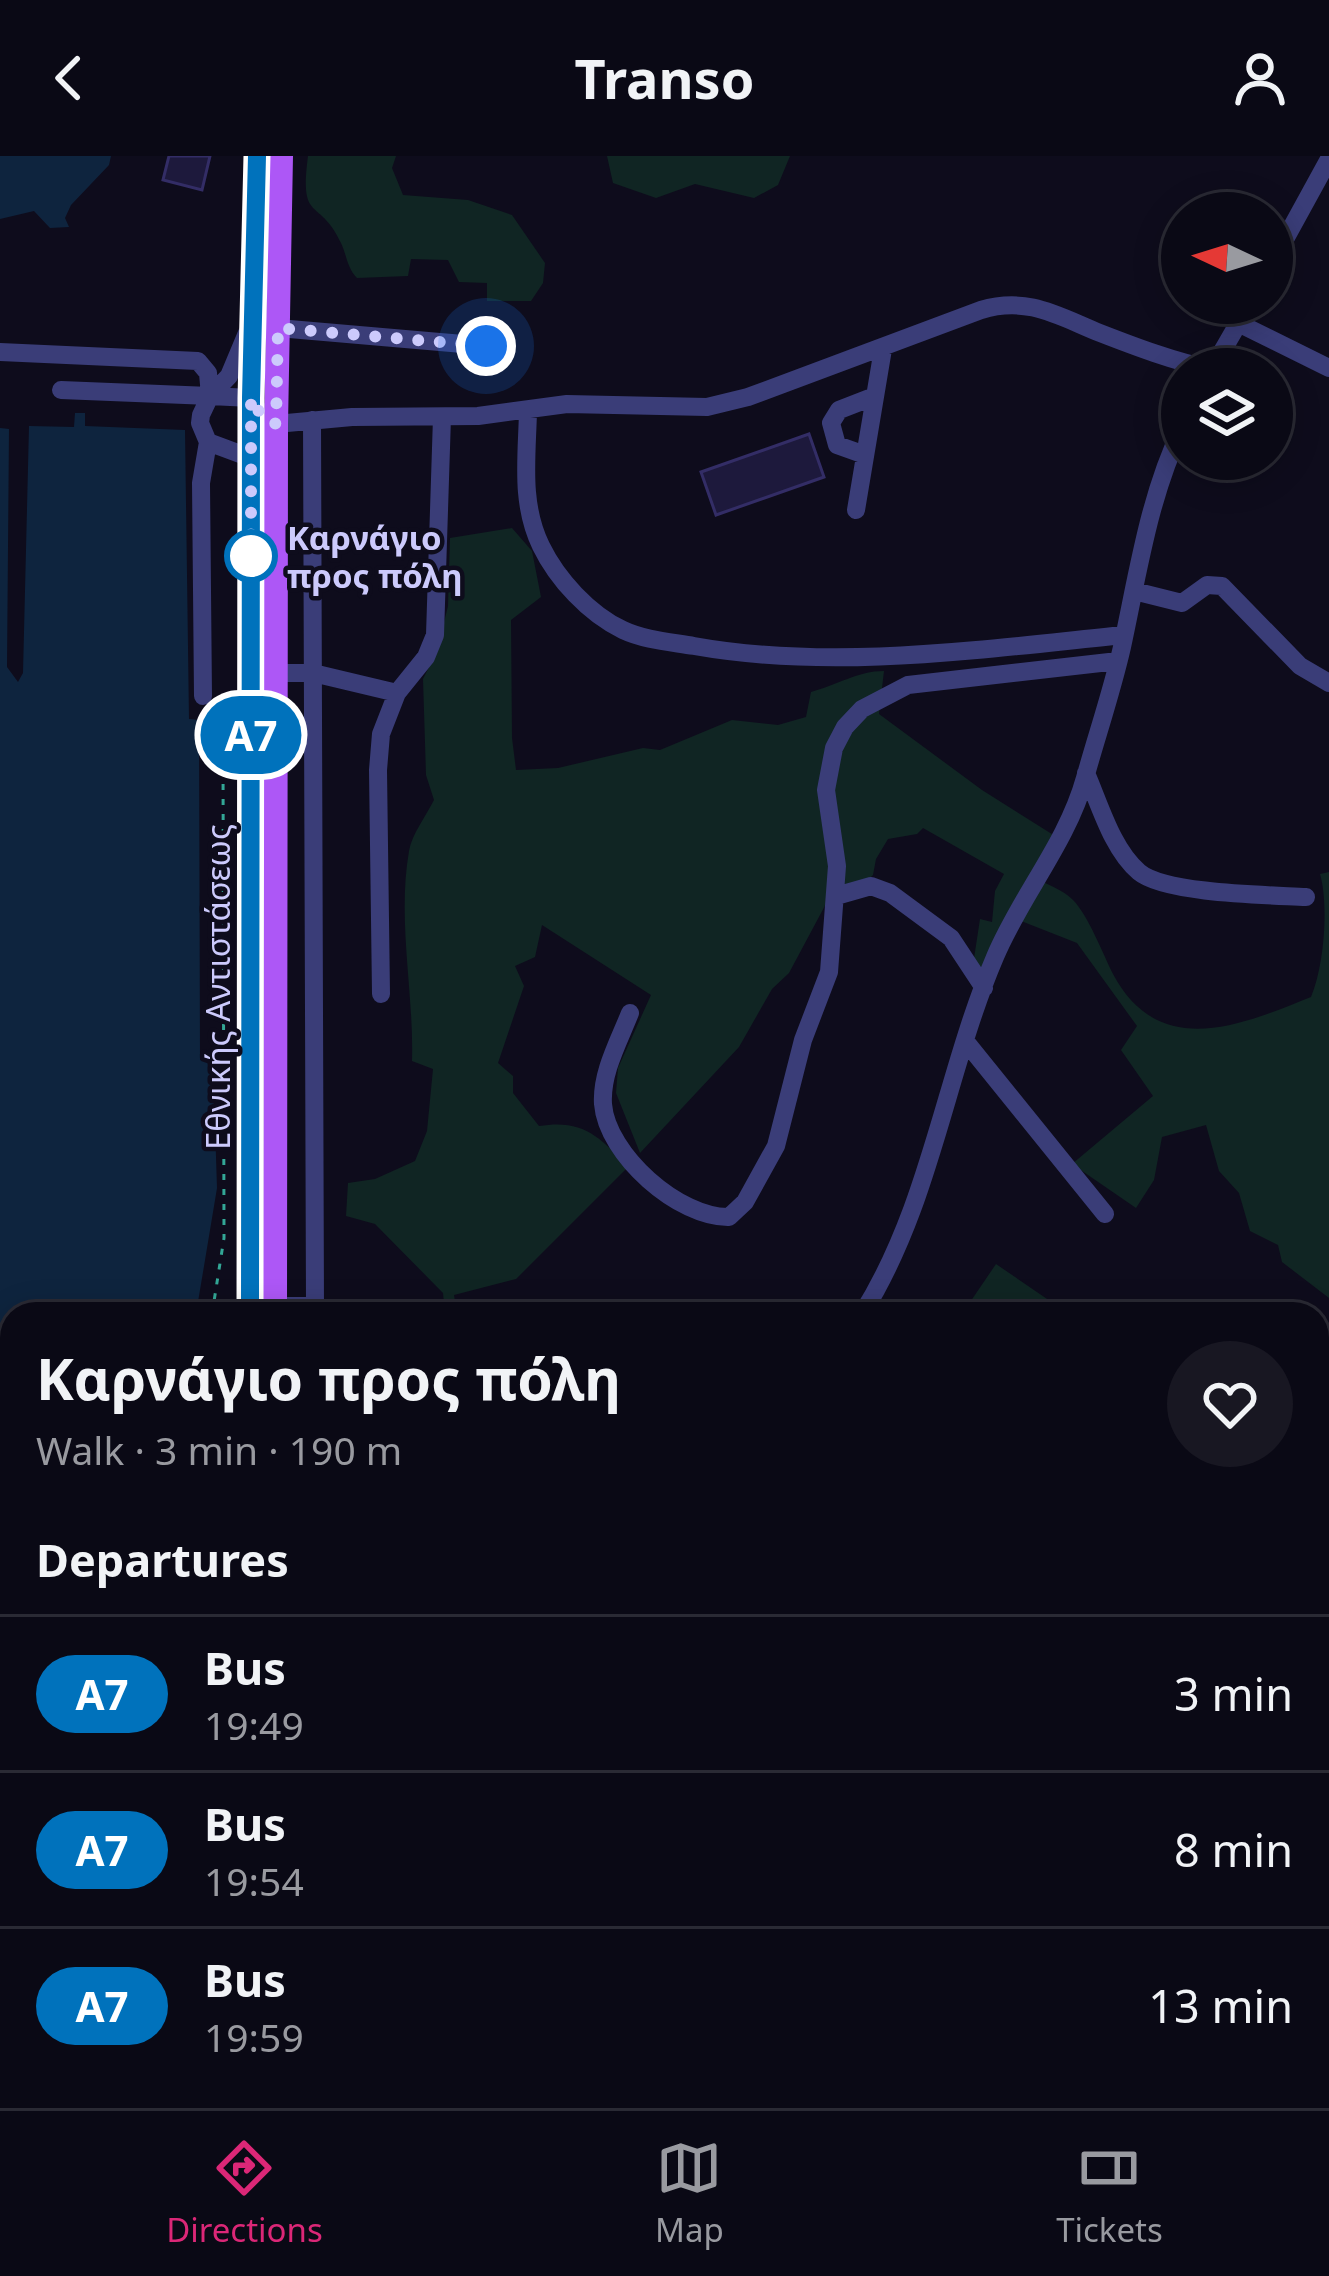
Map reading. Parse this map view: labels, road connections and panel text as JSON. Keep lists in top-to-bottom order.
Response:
{
  "streets": {
    "main road": ["Εθνικής Αντιστάσεως"]
  },
  "places": ["Καρνάγιο προς πόλη"],
  "lines": ["bus line A7"],
  "north": "left",
  "page": {
    "header": "Transo",
    "on_map": "A7",
    "heading": [
      ["Καρνάγιο προς πόλη", "Walk · 3 min · 190 m"],
      "Departures"
    ],
    "list": [
      {
        "mark": "A7",
        "name": "Bus",
        "note": "19:49",
        "value": "3 min"
      },
      {
        "mark": "A7",
        "name": "Bus",
        "note": "19:54",
        "value": "8 min"
      },
      {
        "mark": "A7",
        "name": "Bus",
        "note": "19:59",
        "value": "13 min"
      }
    ],
    "tabs": ["Directions", "Map", "Tickets"]
  }
}
